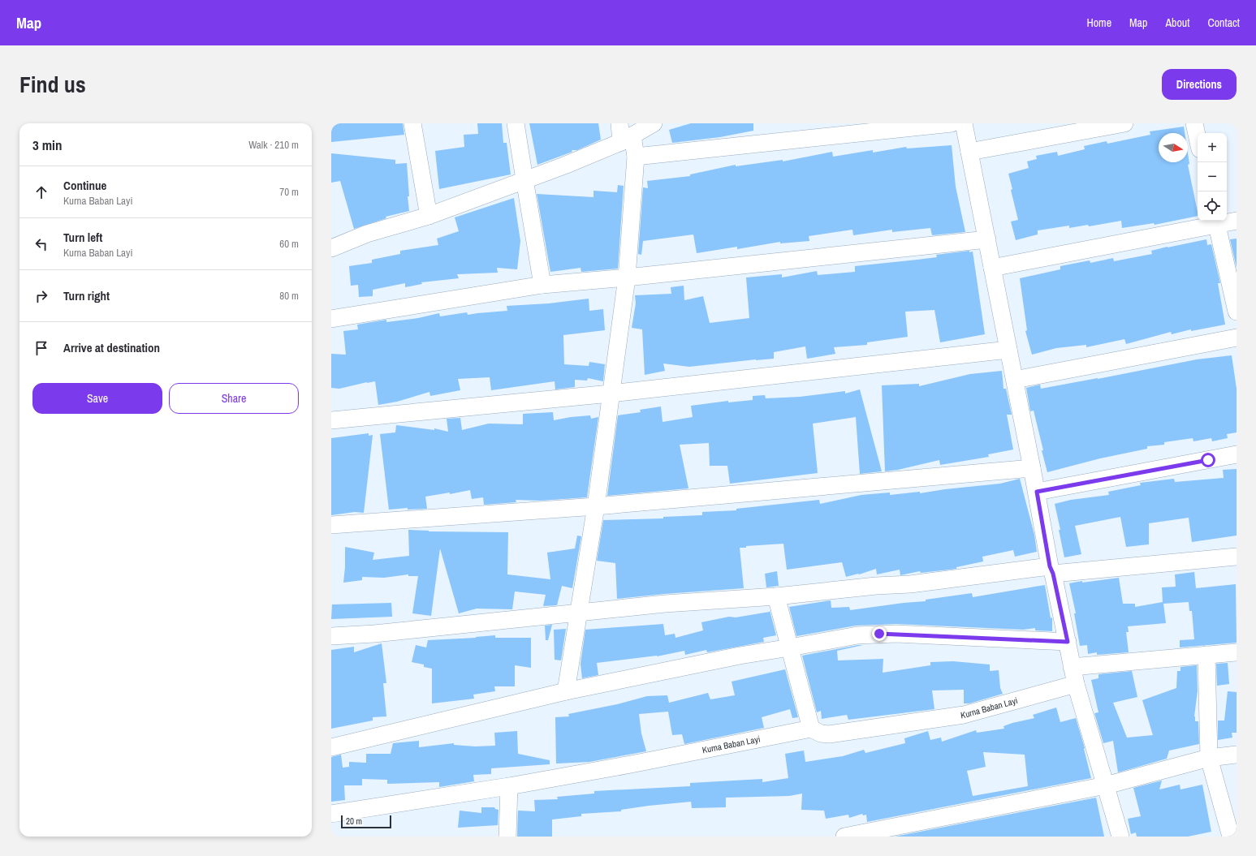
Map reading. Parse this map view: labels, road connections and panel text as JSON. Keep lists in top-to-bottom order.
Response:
{
  "streets": {
    "street": ["Kurna Baban Layi"]
  },
  "scale_bar": "20 m",
  "north": "right",
  "page": {
    "header": "Map",
    "nav": [
      "Home",
      "Map",
      "About",
      "Contact"
    ],
    "title": "Find us",
    "buttons": [
      "Directions",
      ["Save", "Share"]
    ],
    "heading": ["3 min", "Walk · 210 m"],
    "map_buttons": ["+", "−"],
    "list": [
      ["Continue", "Kurna Baban Layi", "70 m"],
      ["Turn left", "Kurna Baban Layi", "60 m"],
      ["Turn right", "80 m"],
      "Arrive at destination"
    ],
    "scale": "20 m"
  }
}
